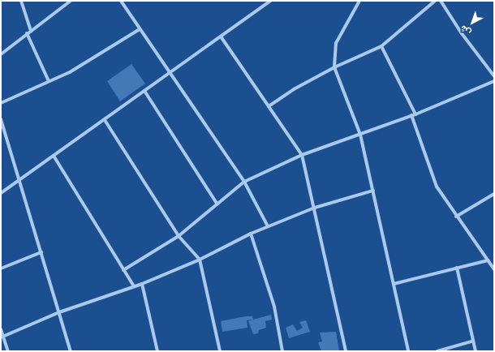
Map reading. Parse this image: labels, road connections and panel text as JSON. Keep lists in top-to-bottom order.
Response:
{
  "north": "bottom left"
}
